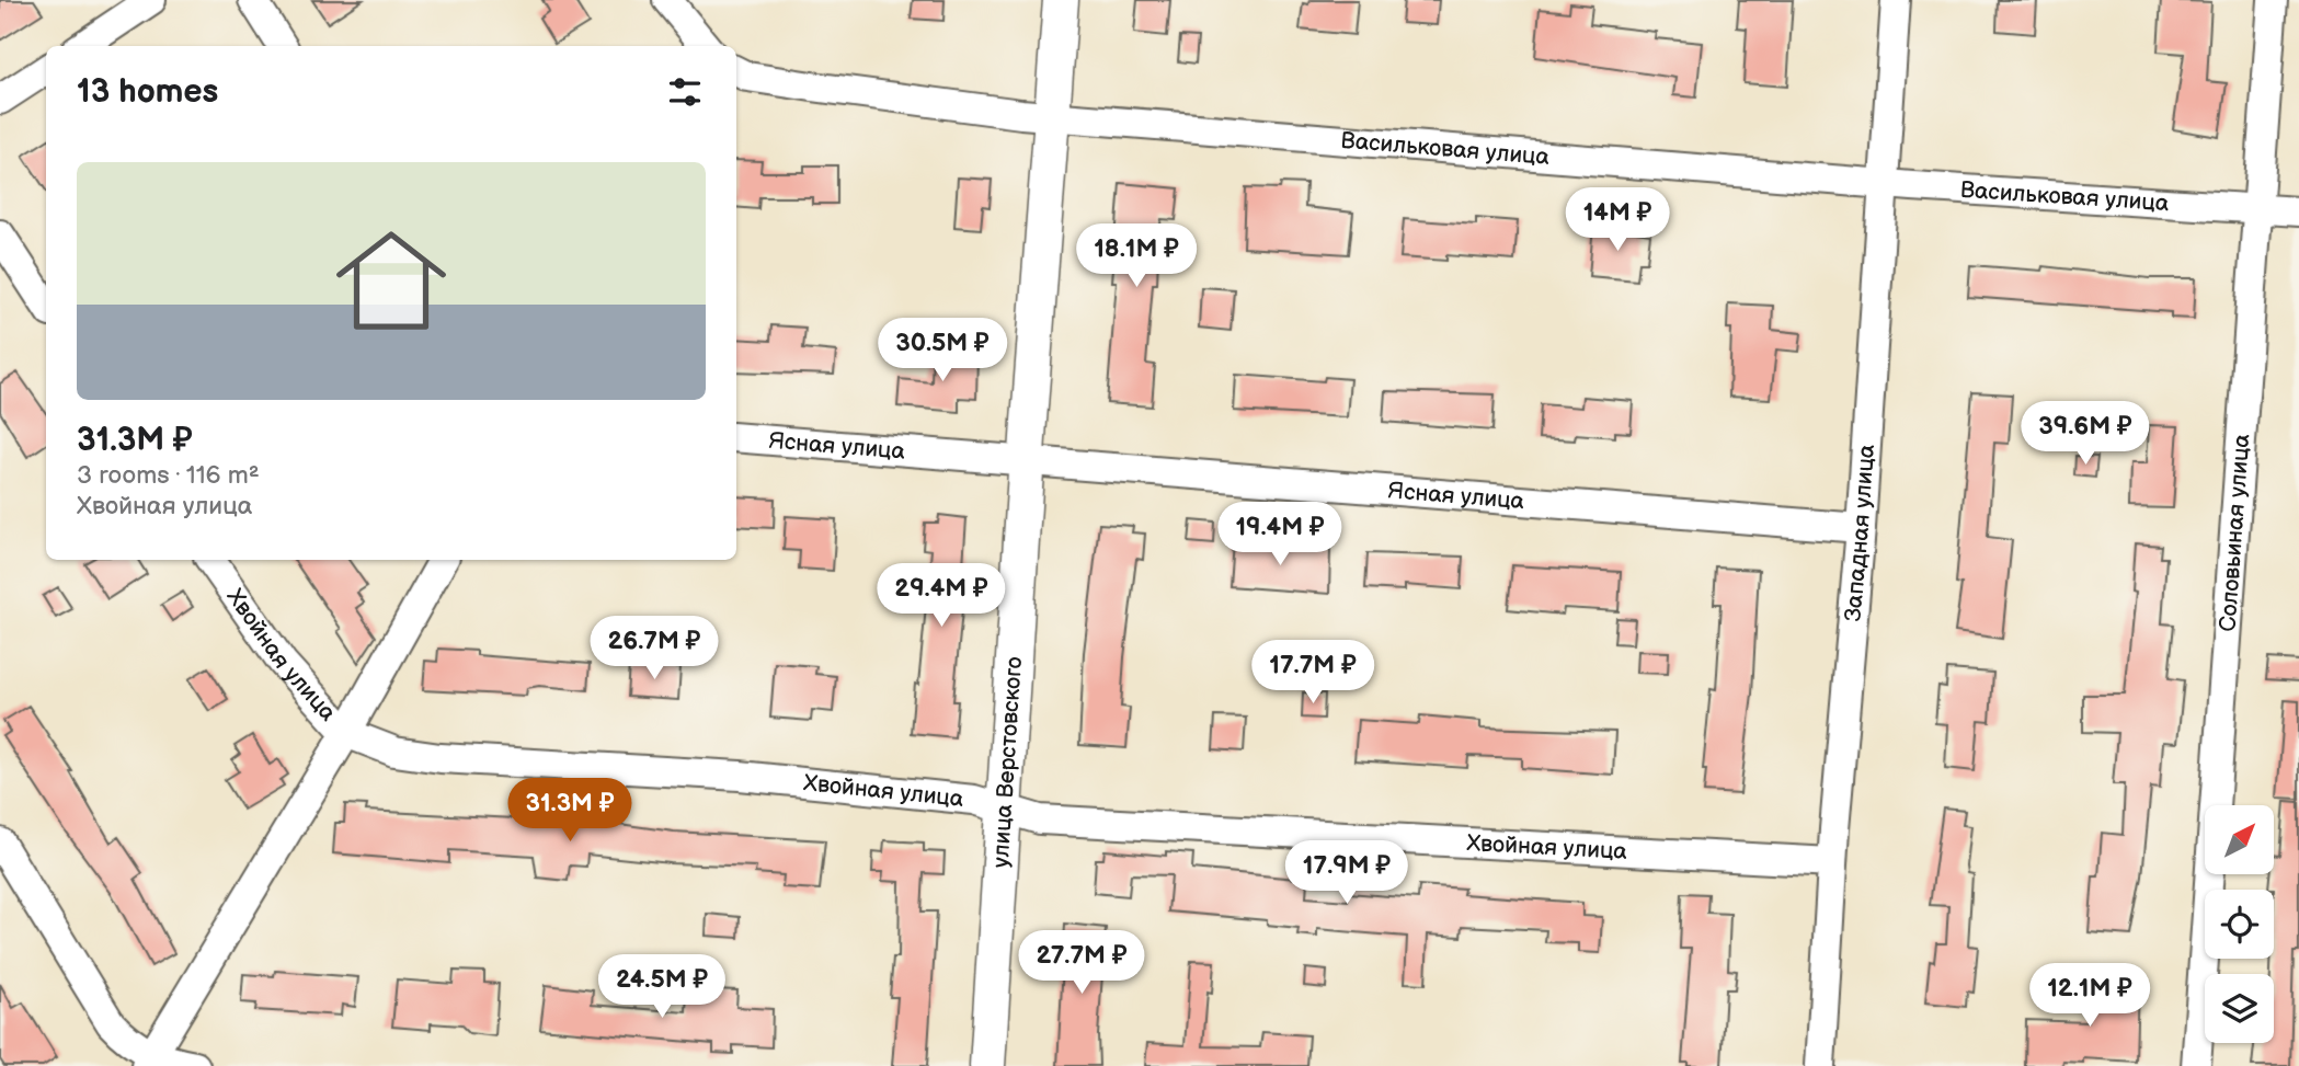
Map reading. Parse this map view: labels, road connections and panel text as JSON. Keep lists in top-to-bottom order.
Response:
{
  "streets": {
    "street": [
      "Васильковая улица",
      "Ясная улица",
      "Соловьиная улица",
      "Западная улица",
      "Хвойная улица",
      "улица Верстовского"
    ]
  },
  "crossings": [
    ["Васильковая улица", "Соловьиная улица"],
    ["Васильковая улица", "Западная улица"],
    ["Васильковая улица", "улица Верстовского"],
    ["Ясная улица", "Западная улица"],
    ["Ясная улица", "улица Верстовского"],
    ["Западная улица", "Хвойная улица"],
    ["Хвойная улица", "улица Верстовского"]
  ],
  "north": "top right",
  "page": {
    "heading": "13 homes",
    "list": [
      {
        "name": "31.3M ₽",
        "note": "3 rooms · 116 m² · Хвойная улица"
      }
    ],
    "price": [
      "14M ₽",
      "18.1M ₽",
      "30.5M ₽",
      "39.6M ₽",
      "19.4M ₽",
      "29.4M ₽",
      "26.7M ₽",
      "17.7M ₽",
      "31.3M ₽",
      "17.9M ₽",
      "27.7M ₽",
      "24.5M ₽",
      "12.1M ₽"
    ]
  }
}
